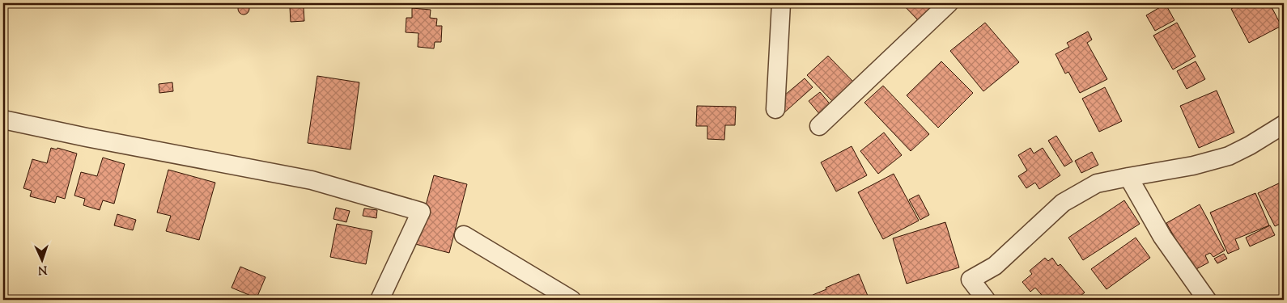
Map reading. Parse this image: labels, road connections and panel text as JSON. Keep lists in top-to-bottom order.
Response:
{
  "north": "bottom"
}
